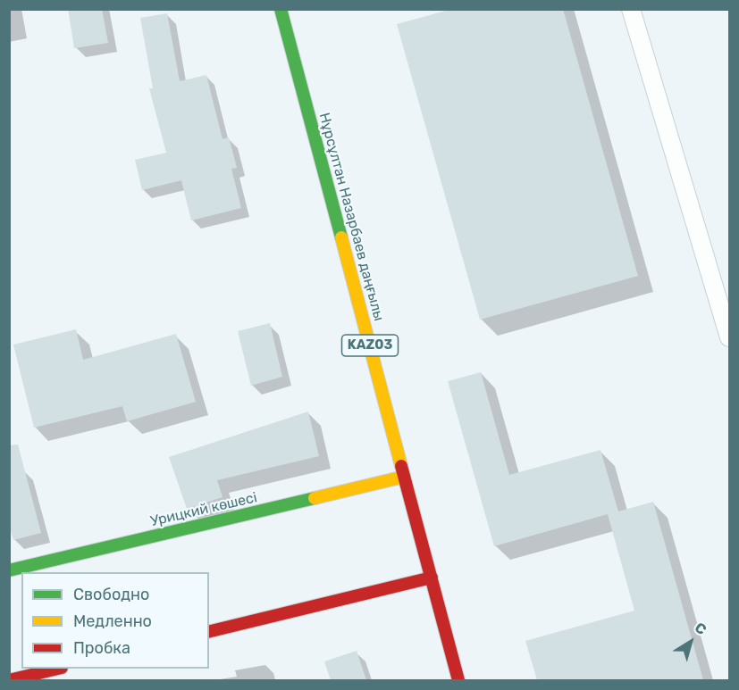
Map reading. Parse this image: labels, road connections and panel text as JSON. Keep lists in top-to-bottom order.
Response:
{
  "streets": {
    "main road": ["Нұрсұлтан Назарбаев даңғылы", "KАZ03", "Урицкий көшесі"]
  },
  "crossings": [
    ["Нұрсұлтан Назарбаев даңғылы", "Урицкий көшесі"]
  ],
  "legend": ["Свободно", "Медленно", "Пробка"],
  "north": "top right"
}
